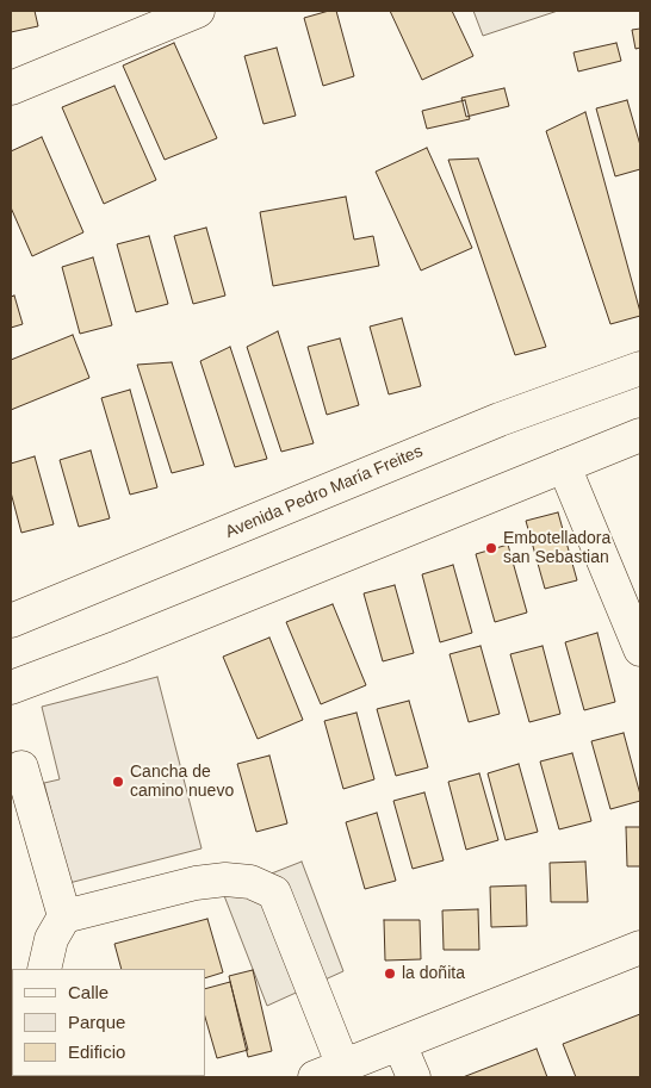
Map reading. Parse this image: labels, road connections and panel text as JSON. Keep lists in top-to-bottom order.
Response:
{
  "streets": {
    "street": ["Avenida Pedro María Freites"]
  },
  "places": ["Embotelladora san Sebastian", "Cancha de camino nuevo", "la doñita"],
  "legend": ["Calle", "Parque", "Edificio"]
}
